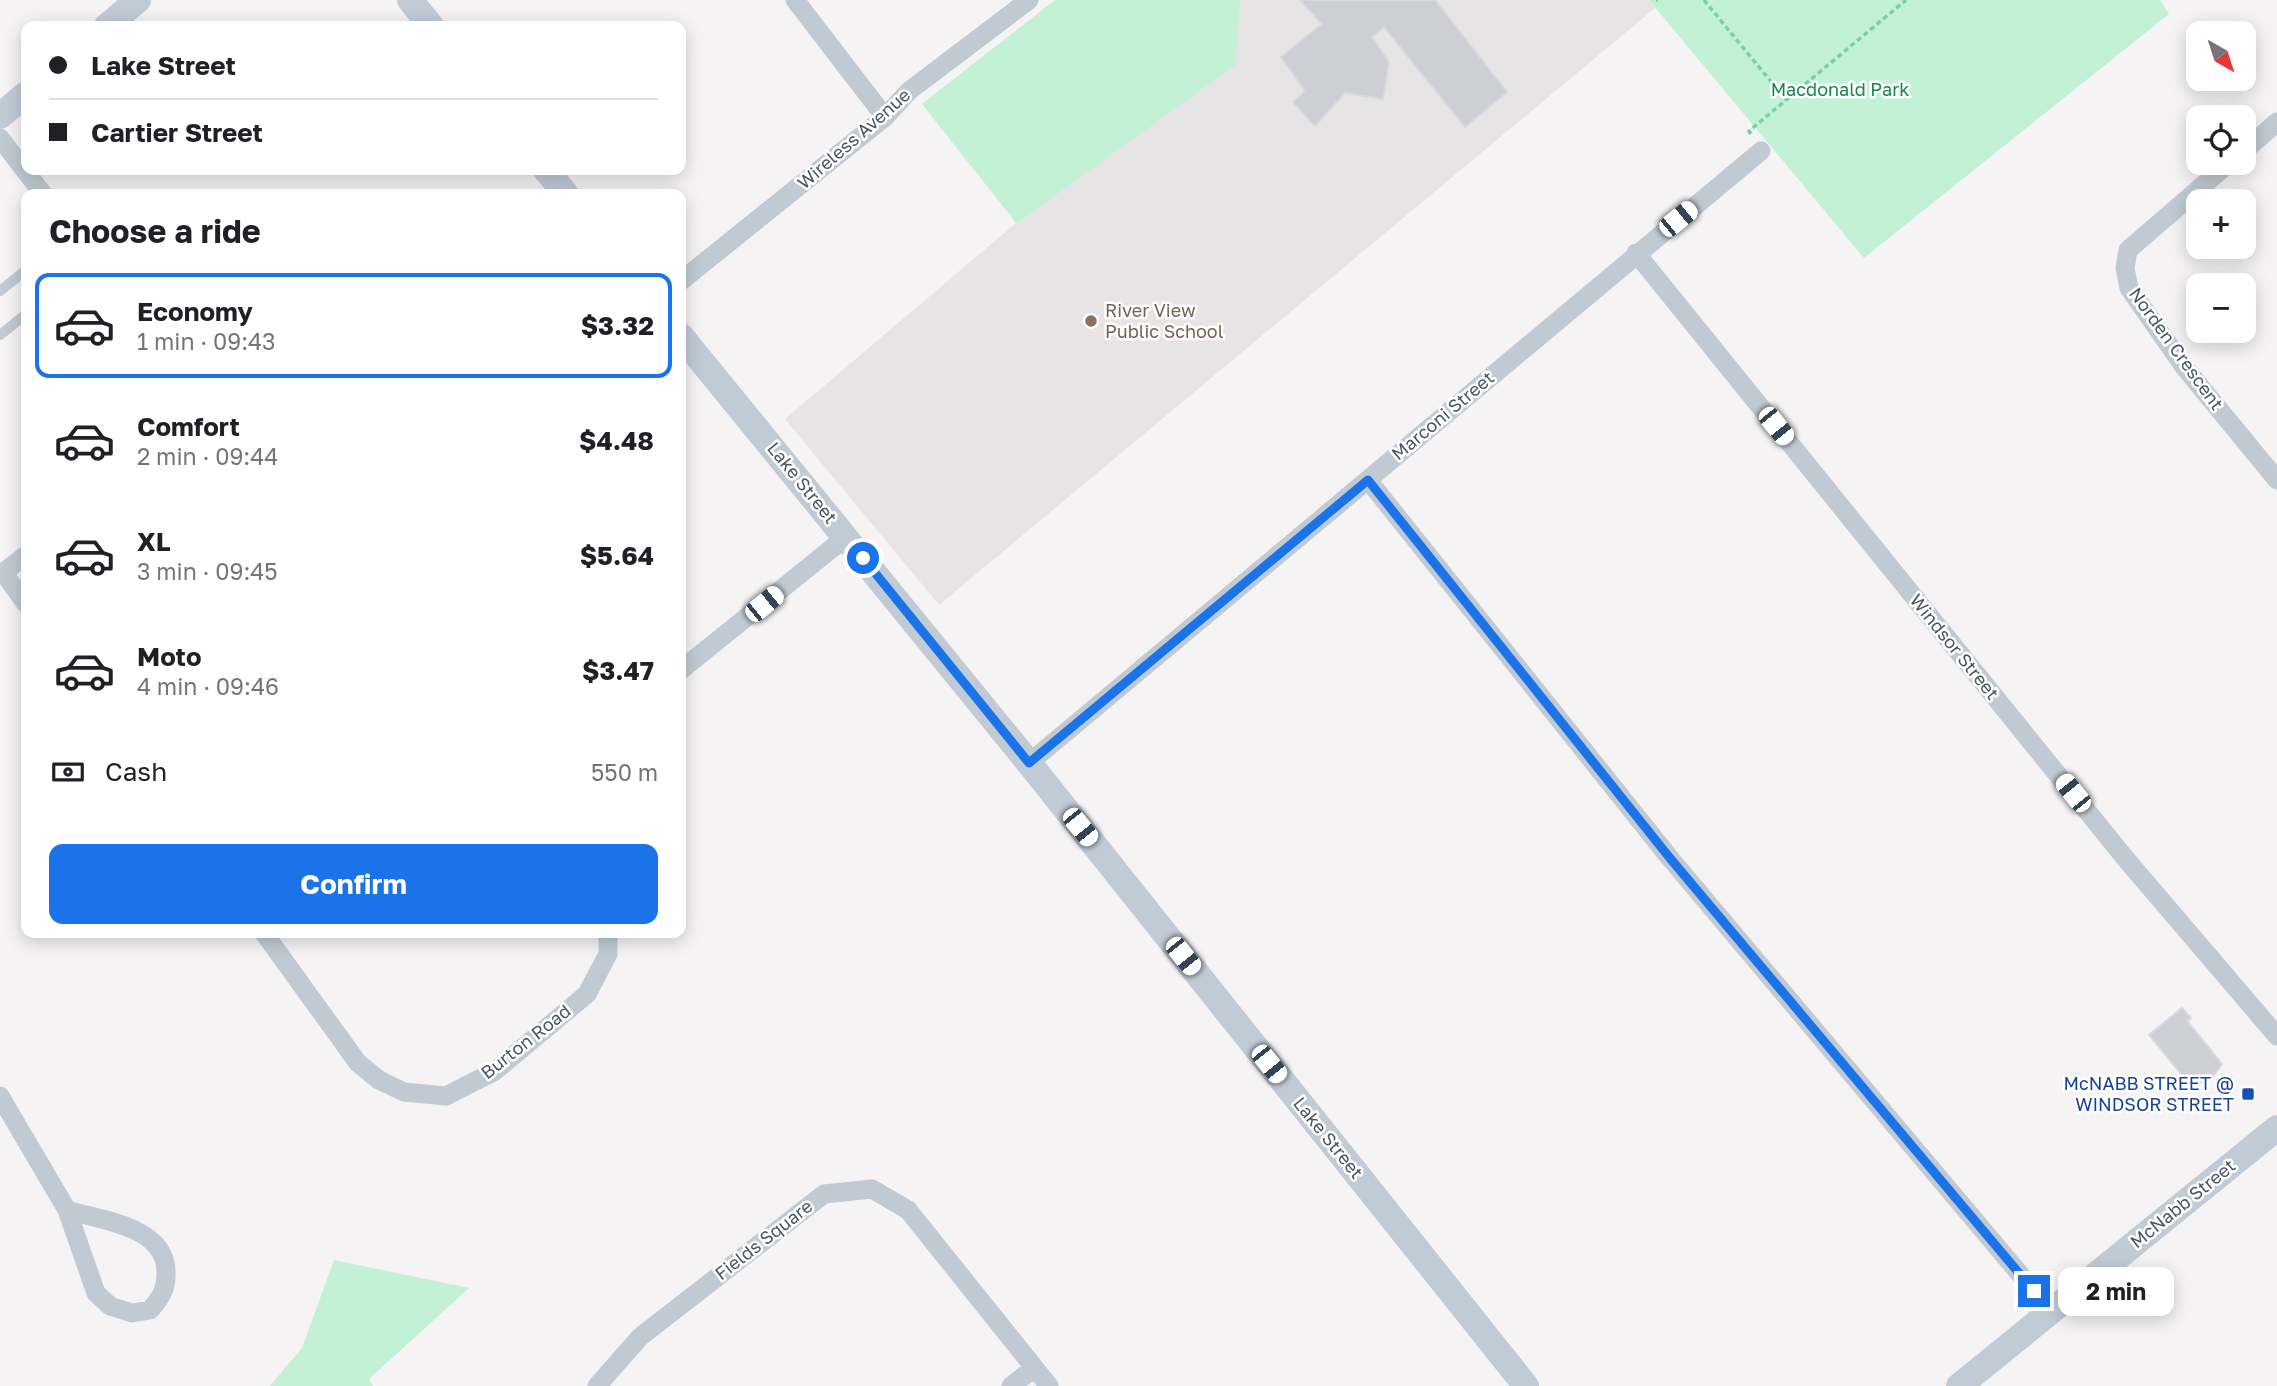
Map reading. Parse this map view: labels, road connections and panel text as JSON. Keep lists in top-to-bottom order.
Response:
{
  "streets": {
    "street": [
      "Wireless Avenue",
      "Norden Crescent",
      "Marconi Street",
      "Lake Street",
      "Windsor Street",
      "Burton Road",
      "McNabb Street",
      "Fields Square"
    ]
  },
  "crossings": [
    ["Marconi Street", "Lake Street"],
    ["Marconi Street", "Windsor Street"]
  ],
  "parks": ["Macdonald Park"],
  "places": {
    "other": ["River View Public School"],
    "transit": ["McNABB STREET @ WINDSOR STREET"]
  },
  "north": "bottom right",
  "page": {
    "map_buttons": ["+", "−"],
    "banner": ["Lake Street", "Cartier Street"],
    "heading": "Choose a ride",
    "list": [
      {
        "name": "Economy",
        "note": "1 min · 09:43",
        "value": "$3.32"
      },
      {
        "name": "Comfort",
        "note": "2 min · 09:44",
        "value": "$4.48"
      },
      {
        "name": "XL",
        "note": "3 min · 09:45",
        "value": "$5.64"
      },
      {
        "name": "Moto",
        "note": "4 min · 09:46",
        "value": "$3.47"
      }
    ],
    "pay": ["Cash", "550 m"],
    "buttons": "Confirm",
    "bubble": "2 min"
  }
}
